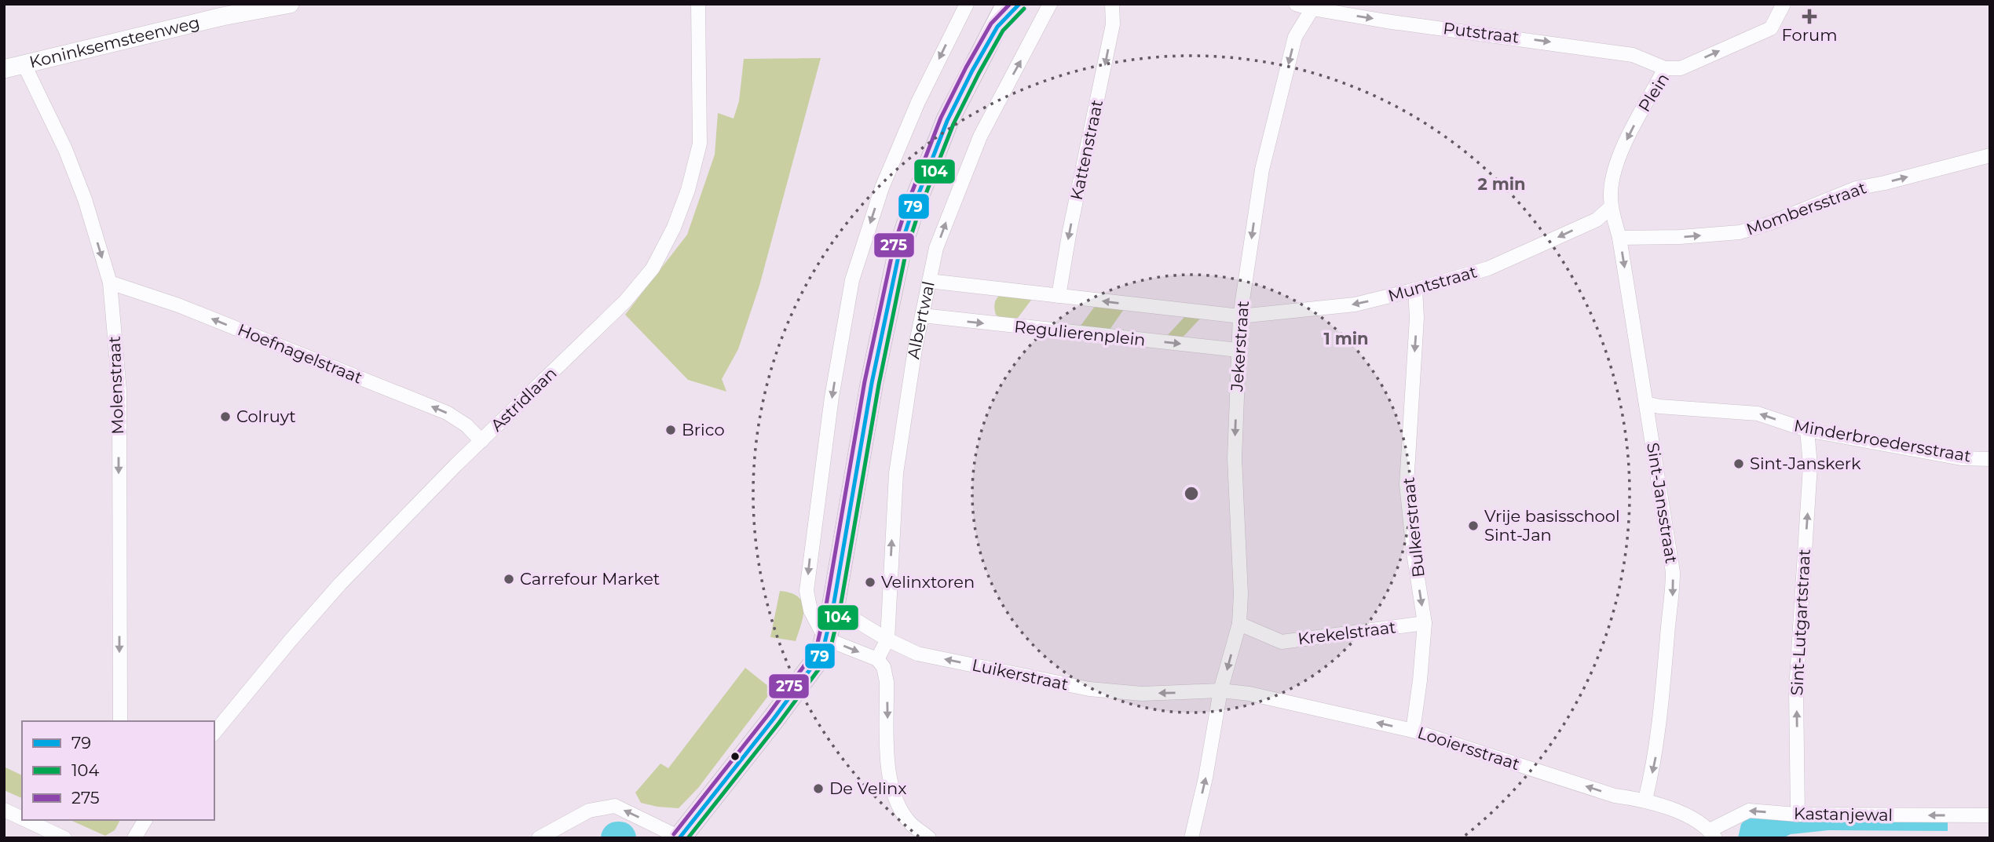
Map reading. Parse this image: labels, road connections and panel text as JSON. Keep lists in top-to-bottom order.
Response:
{
  "streets": {
    "street": [
      "Putstraat",
      "Koninksemsteenweg",
      "Plein",
      "Kattenstraat",
      "Mombersstraat",
      "Muntstraat",
      "Albertwal",
      "Regulierenplein",
      "Jekerstraat",
      "Hoefnagelstraat",
      "Molenstraat",
      "Astridlaan",
      "Minderbroedersstraat",
      "Sint-Jansstraat",
      "Bulkerstraat",
      "Sint-Lutgartstraat",
      "Krekelstraat",
      "Luikerstraat",
      "Looiersstraat",
      "Kastanjewal"
    ]
  },
  "crossings": [
    ["Putstraat", "Plein"],
    ["Putstraat", "Jekerstraat"],
    ["Koninksemsteenweg", "Molenstraat"],
    ["Plein", "Muntstraat"],
    ["Plein", "Sint-Jansstraat"],
    ["Kattenstraat", "Regulierenplein"],
    ["Mombersstraat", "Sint-Jansstraat"],
    ["Muntstraat", "Regulierenplein"],
    ["Muntstraat", "Jekerstraat"],
    ["Muntstraat", "Sint-Jansstraat"],
    ["Muntstraat", "Bulkerstraat"],
    ["Albertwal", "Regulierenplein"],
    ["Albertwal", "Luikerstraat"],
    ["Regulierenplein", "Jekerstraat"],
    ["Jekerstraat", "Krekelstraat"],
    ["Jekerstraat", "Luikerstraat"],
    ["Jekerstraat", "Looiersstraat"],
    ["Hoefnagelstraat", "Molenstraat"],
    ["Hoefnagelstraat", "Astridlaan"],
    ["Minderbroedersstraat", "Sint-Jansstraat"],
    ["Minderbroedersstraat", "Sint-Lutgartstraat"],
    ["Sint-Jansstraat", "Looiersstraat"],
    ["Bulkerstraat", "Krekelstraat"],
    ["Bulkerstraat", "Looiersstraat"],
    ["Sint-Lutgartstraat", "Kastanjewal"],
    ["Luikerstraat", "Looiersstraat"],
    ["Looiersstraat", "Kastanjewal"]
  ],
  "one_way": [
    "Putstraat",
    "Kattenstraat",
    "Mombersstraat",
    "Muntstraat",
    "Hoefnagelstraat",
    "Molenstraat",
    "Minderbroedersstraat",
    "Sint-Jansstraat",
    "Bulkerstraat",
    "Sint-Lutgartstraat",
    "Luikerstraat",
    "Looiersstraat",
    "Kastanjewal"
  ],
  "places": {
    "health": ["Forum"],
    "other": [
      "Colruyt",
      "Brico",
      "Sint-Janskerk",
      "Vrije basisschool Sint-Jan",
      "Carrefour Market",
      "Velinxtoren",
      "De Velinx"
    ]
  },
  "lines": ["transit line 79", "transit line 275", "transit line 104"],
  "legend": ["79", "104", "275"],
  "rings": ["2 min", "1 min"]
}
